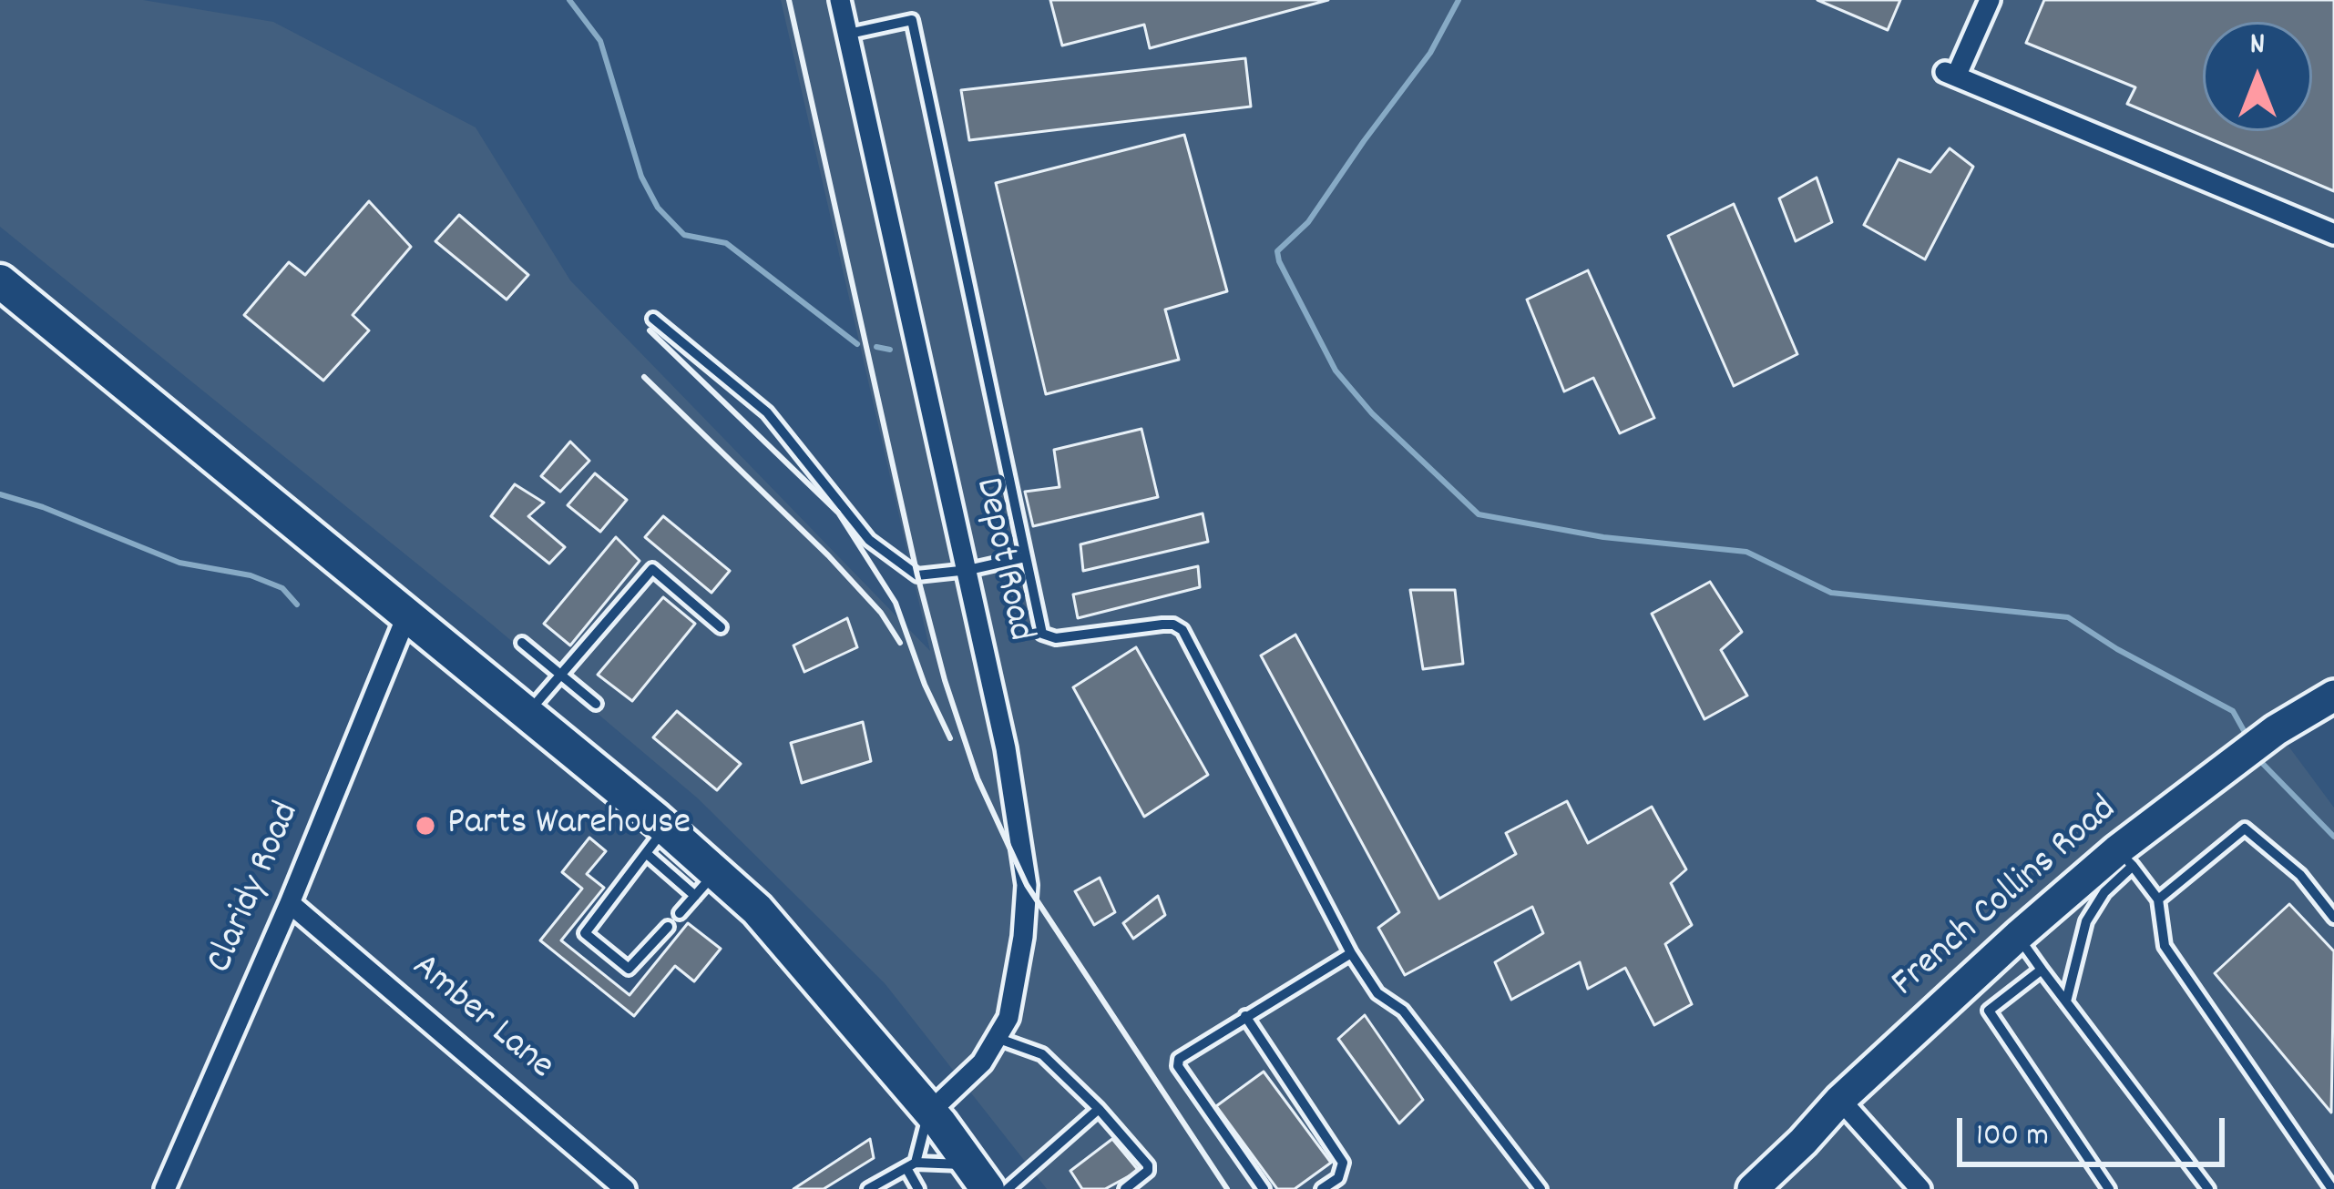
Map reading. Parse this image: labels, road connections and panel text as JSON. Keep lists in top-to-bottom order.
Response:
{
  "streets": {
    "street": [
      "Depot Road",
      "Claridy Road",
      "French Collins Road",
      "Amber Lane"
    ]
  },
  "crossings": [
    ["Claridy Road", "Amber Lane"]
  ],
  "places": ["Parts Warehouse"],
  "scale_bar": "100 m",
  "north": "top"
}
